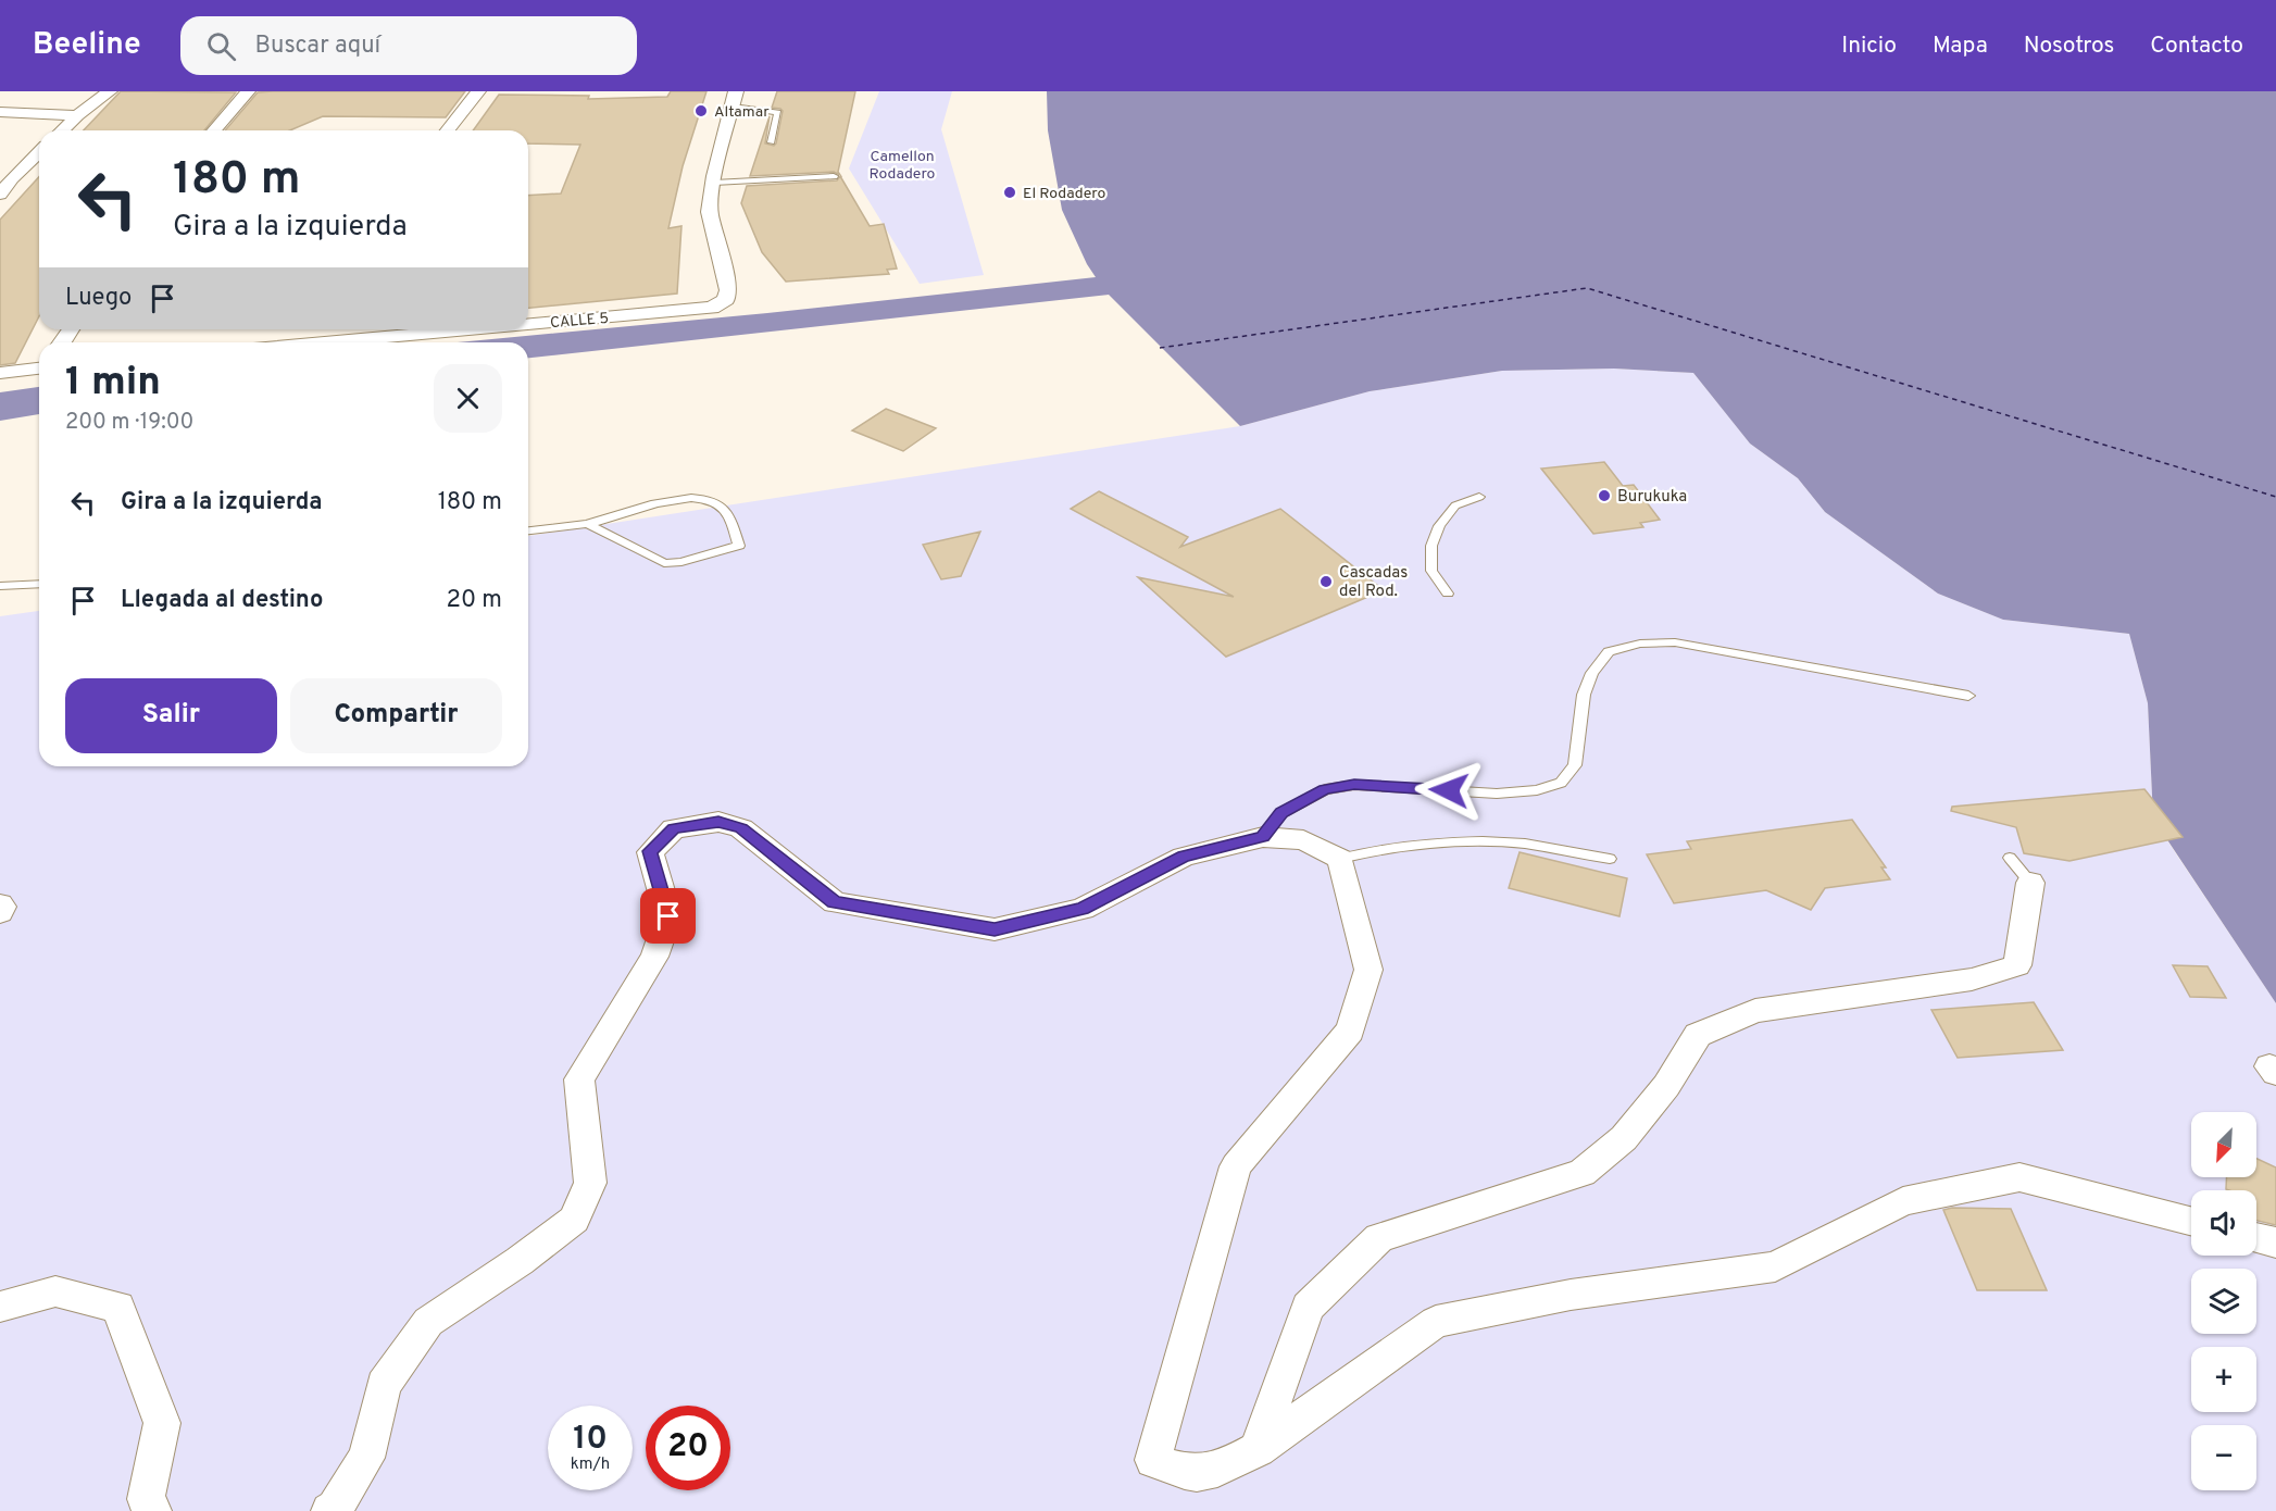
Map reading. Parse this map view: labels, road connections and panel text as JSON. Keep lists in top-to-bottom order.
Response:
{
  "streets": {
    "street": ["CALLE 5"]
  },
  "parks": ["Camellon Rodadero"],
  "places": [
    "Altamar",
    "El Rodadero",
    "Burukuka",
    "Cascadas del Rod."
  ],
  "north": "bottom left",
  "page": {
    "header": "Beeline",
    "search": "Buscar aquí",
    "nav": [
      "Inicio",
      "Mapa",
      "Nosotros",
      "Contacto"
    ],
    "turn": ["180 m", "Gira a la izquierda"],
    "then": "Luego",
    "heading": ["1 min", "200 m · 19:00"],
    "list": [
      {
        "name": "Gira a la izquierda",
        "value": "180 m"
      },
      {
        "name": "Llegada al destino",
        "value": "20 m"
      }
    ],
    "buttons": ["Salir", "Compartir"],
    "map_buttons": ["+", "−"],
    "speed": "10 km/h",
    "limit": "20"
  }
}
